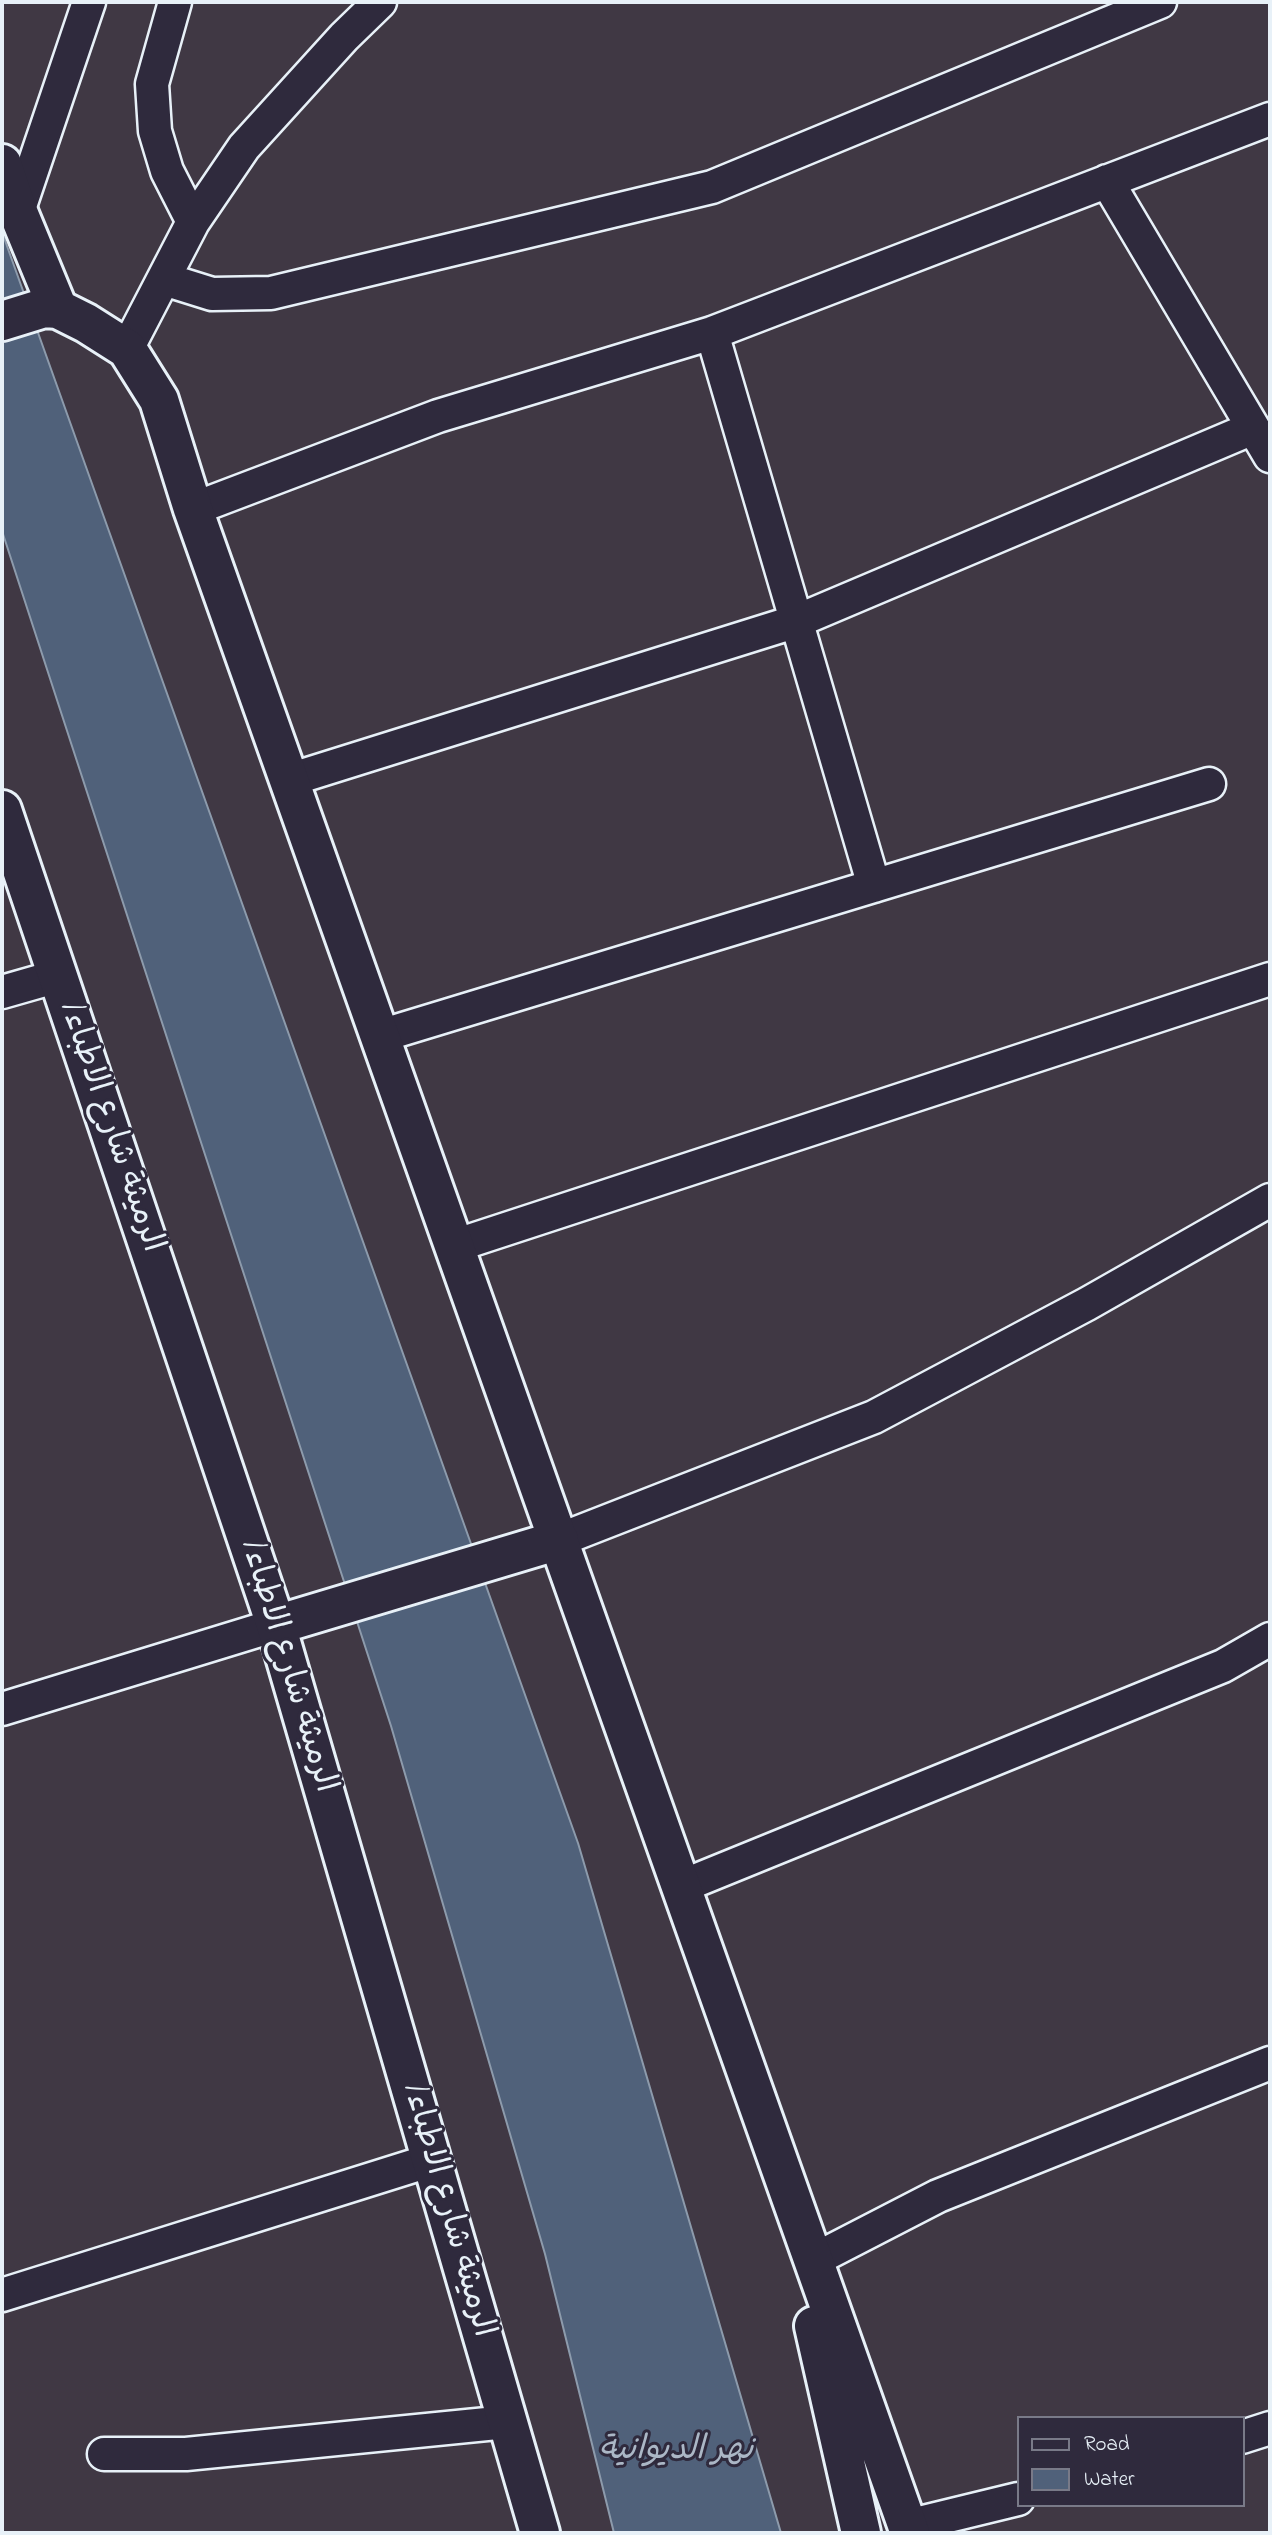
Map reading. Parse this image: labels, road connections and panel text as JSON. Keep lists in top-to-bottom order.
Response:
{
  "streets": {
    "main road": ["/الرميثة شارع الاطباء"]
  },
  "water": ["نهر الديوانية"],
  "legend": ["Road", "Water"]
}
